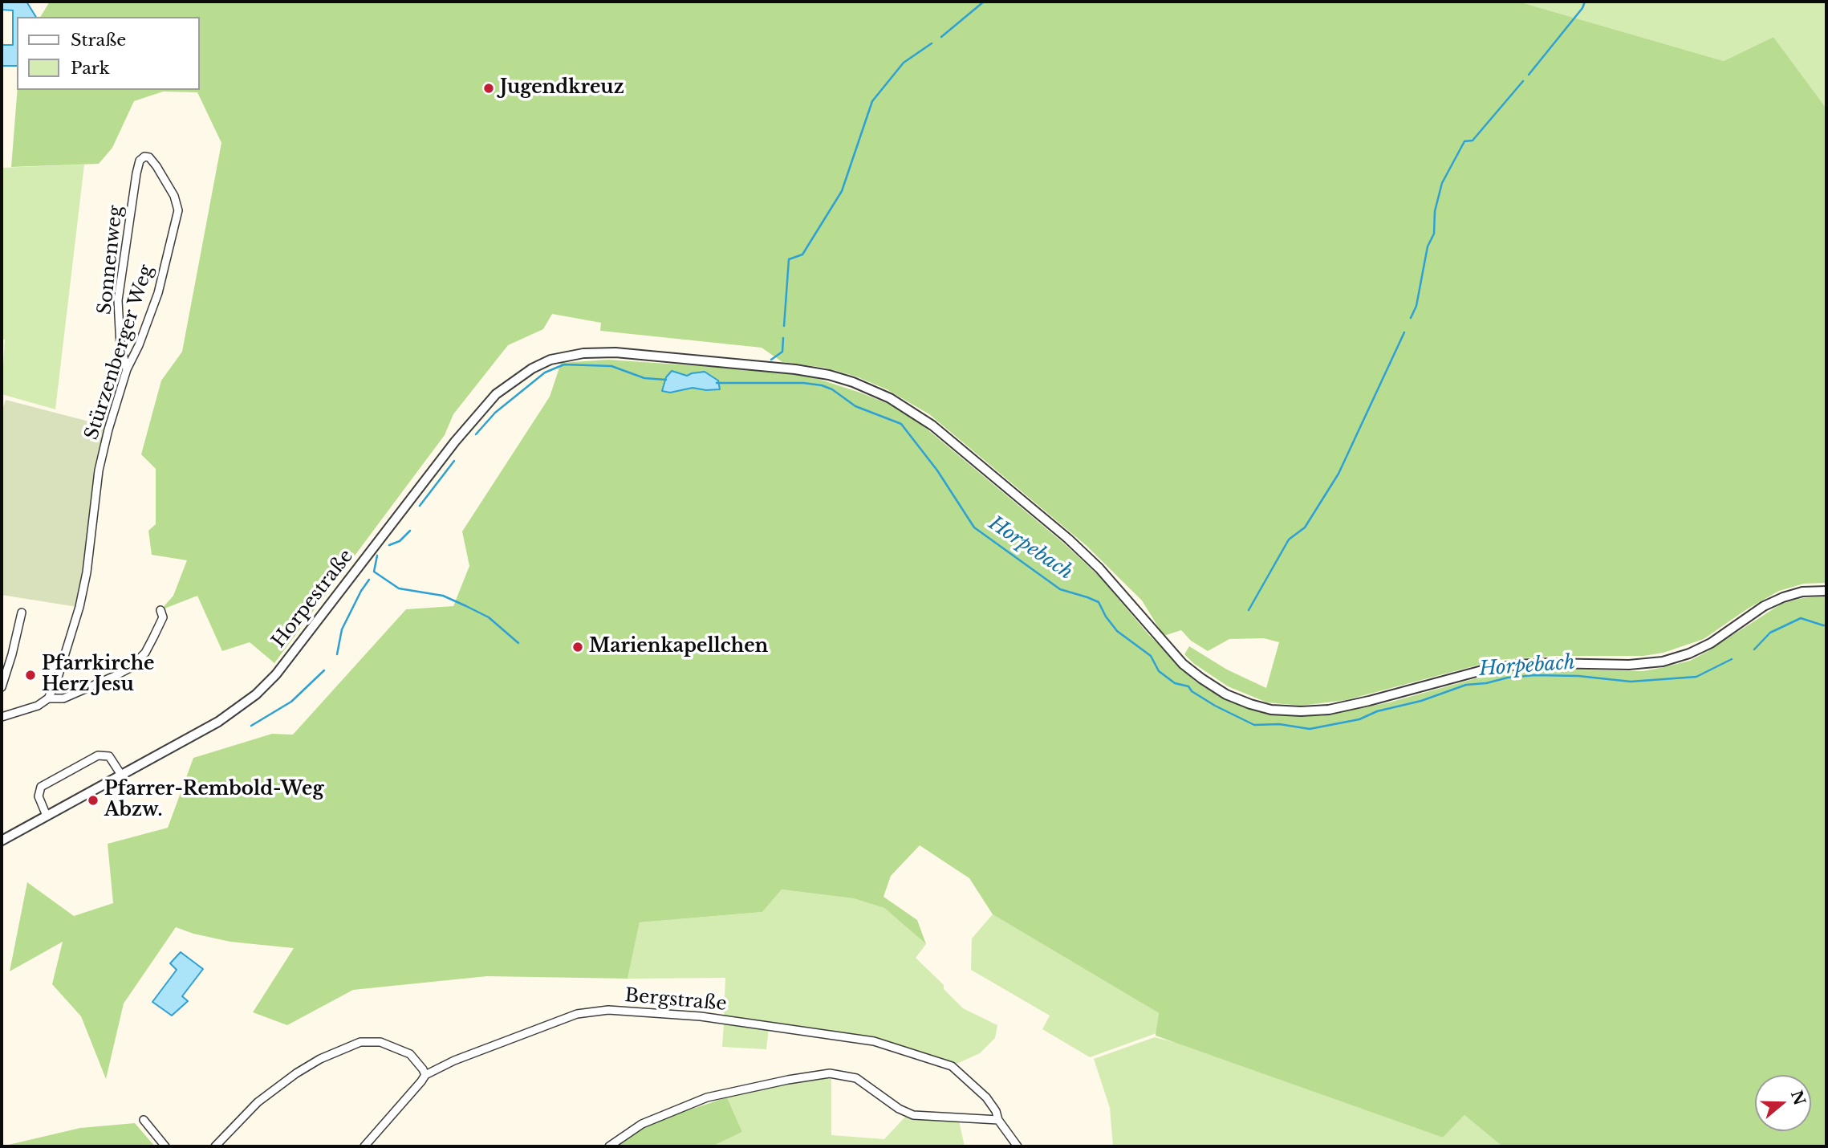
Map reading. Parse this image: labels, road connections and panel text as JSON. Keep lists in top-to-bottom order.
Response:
{
  "streets": {
    "street": [
      "Sonnenweg",
      "Stürzenberger Weg",
      "Horpestraße",
      "Bergstraße"
    ]
  },
  "crossings": [
    ["Sonnenweg", "Stürzenberger Weg"]
  ],
  "water": ["Horpebach"],
  "places": [
    "Jugendkreuz",
    "Marienkapellchen",
    "Pfarrkirche Herz Jesu",
    "Pfarrer-Rembold-Weg Abzw."
  ],
  "legend": ["Straße", "Park"],
  "north": "right"
}
